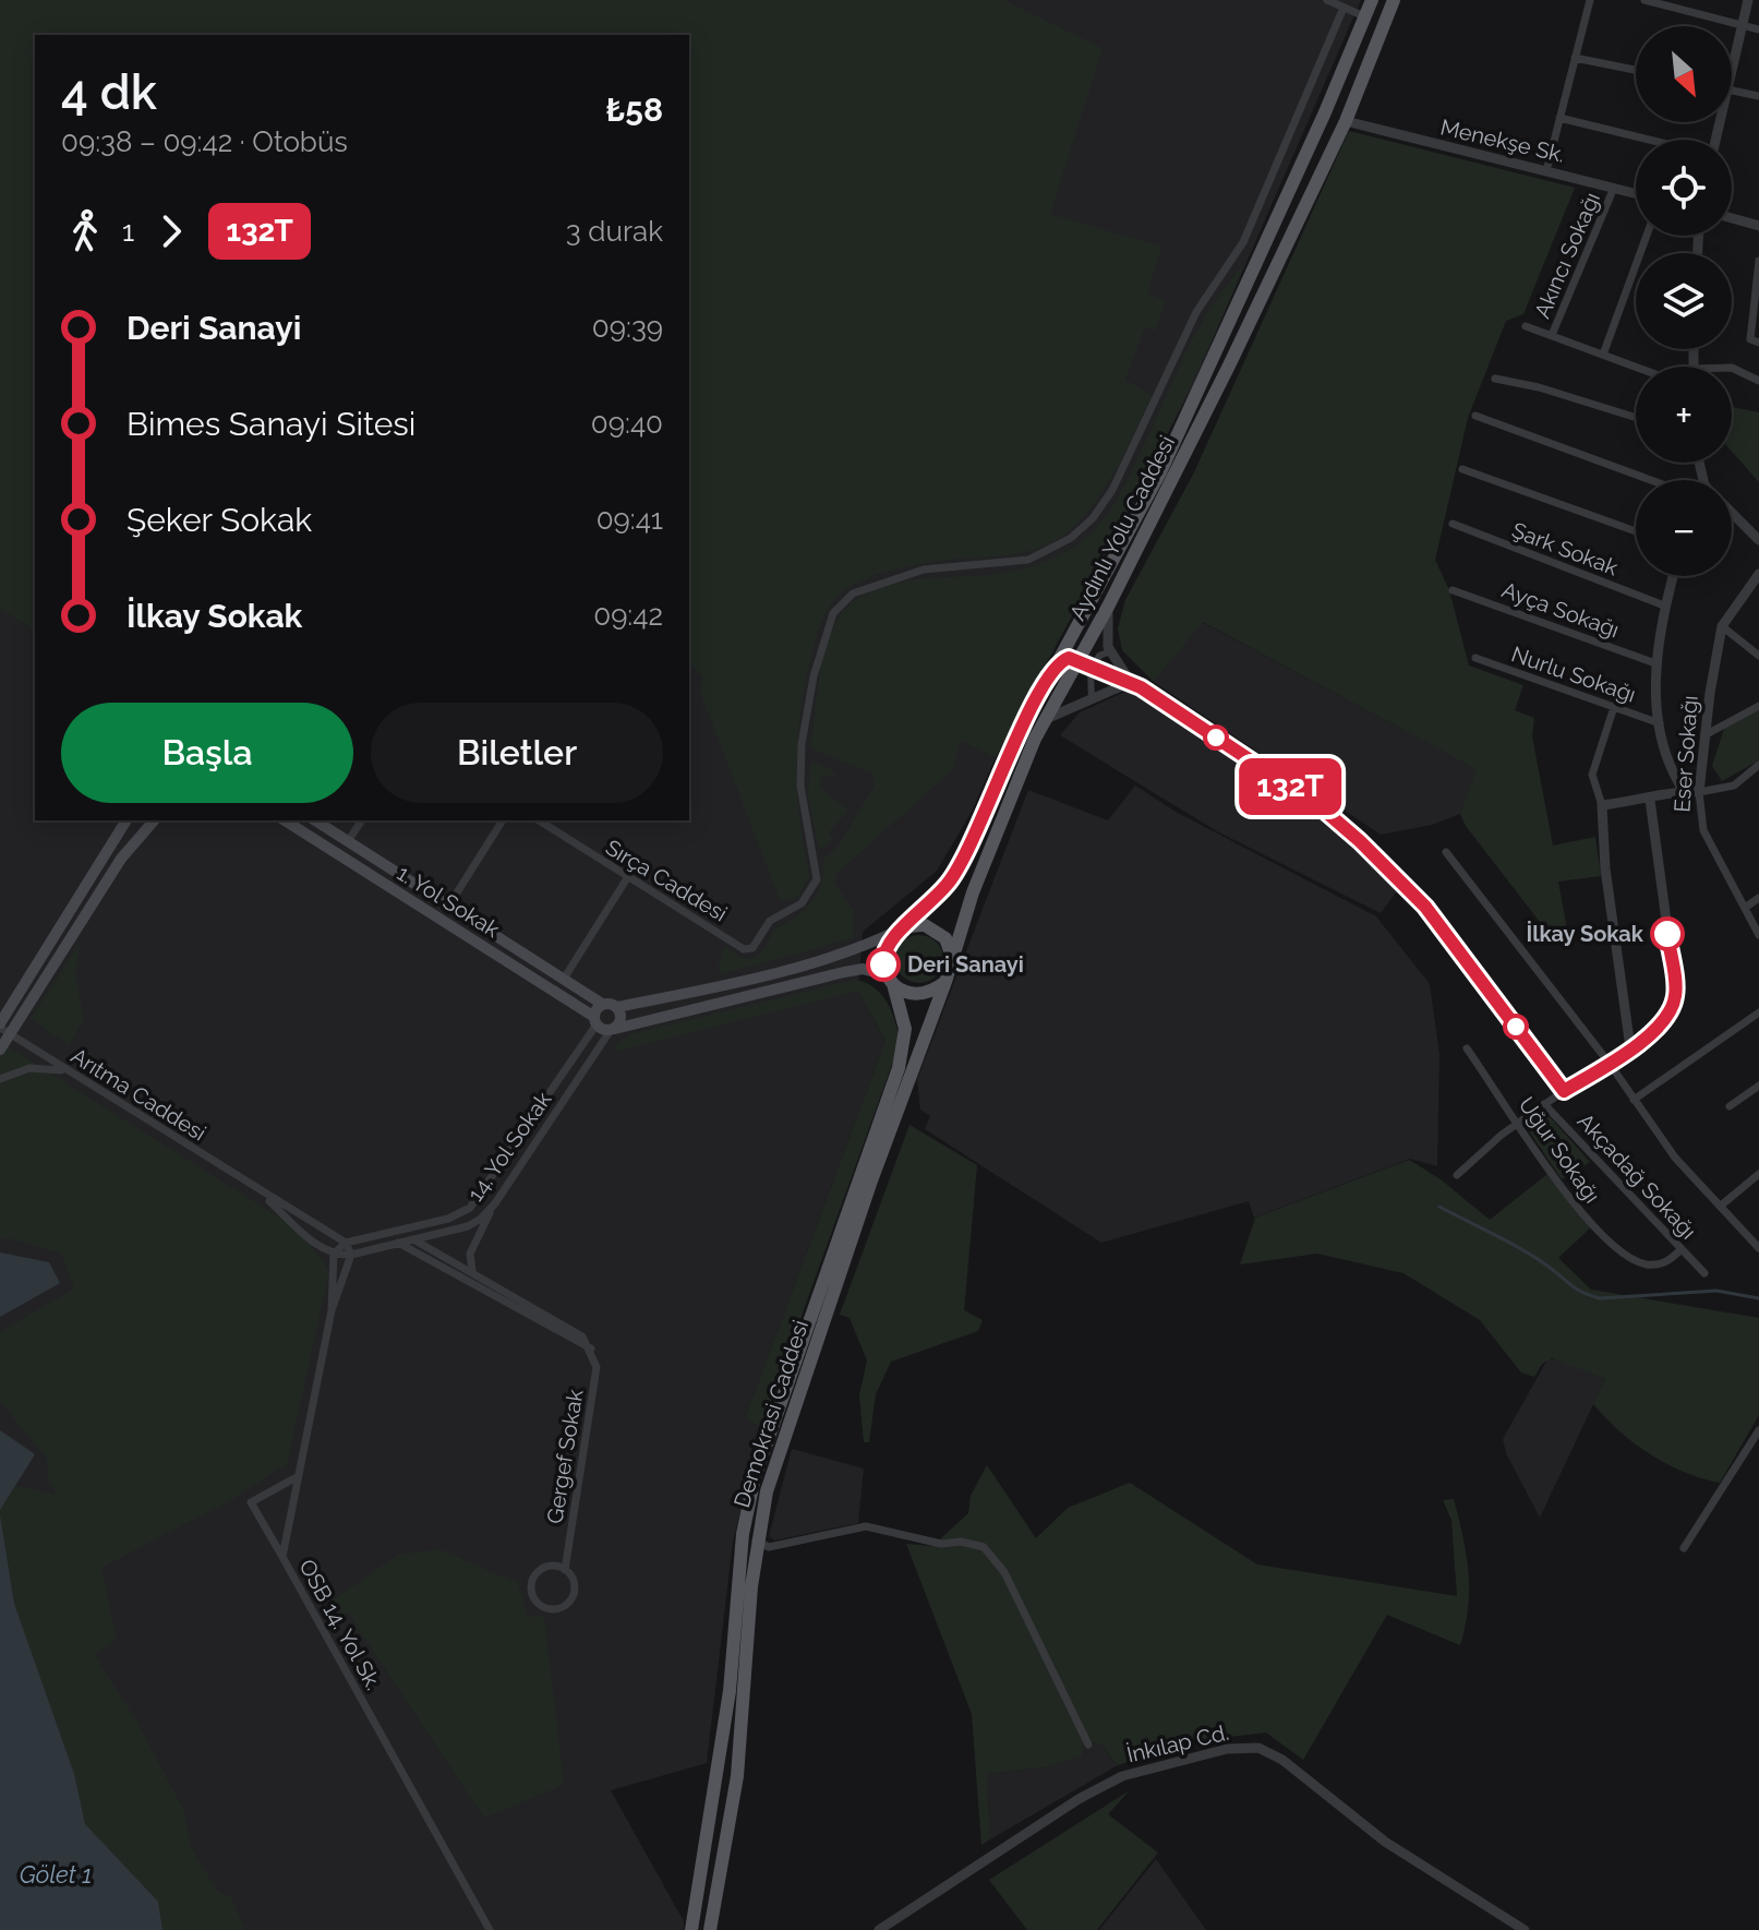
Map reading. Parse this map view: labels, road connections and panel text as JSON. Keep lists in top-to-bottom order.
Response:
{
  "streets": {
    "main road": ["Aydınlı Yolu Caddesi", "1. Yol Sokak", "Demokrasi Caddesi"],
    "street": [
      "Menekşe Sk.",
      "Akıncı Sokağı",
      "Şark Sokak",
      "Ayça Sokağı",
      "Nurlu Sokağı",
      "Eser Sokağı",
      "Sırça Caddesi",
      "Arıtma Caddesi",
      "14. Yol Sokak",
      "Uğur Sokağı",
      "Akçadağ Sokağı",
      "Gergef Sokak",
      "OSB 14. Yol Sk.",
      "İnkılap Cd."
    ]
  },
  "crossings": [
    ["Menekşe Sk.", "Akıncı Sokağı"],
    ["Menekşe Sk.", "Aydınlı Yolu Caddesi"],
    ["Aydınlı Yolu Caddesi", "1. Yol Sokak"],
    ["Aydınlı Yolu Caddesi", "Demokrasi Caddesi"],
    ["1. Yol Sokak", "14. Yol Sokak"],
    ["1. Yol Sokak", "Demokrasi Caddesi"],
    ["Uğur Sokağı", "Akçadağ Sokağı"]
  ],
  "water": ["Gölet 1"],
  "places": ["İlkay Sokak", "Deri Sanayi"],
  "lines": ["bus line 132T"],
  "north": "bottom right",
  "page": {
    "on_map": "132T",
    "map_buttons": ["+", "−"],
    "heading": ["4 dk", "09:38 – 09:42 · Otobüs", "₺58"],
    "legs": ["1", "132T", "3 durak"],
    "list": [
      {
        "name": "Deri Sanayi",
        "value": "09:39"
      },
      {
        "name": "Bimes Sanayi Sitesi",
        "value": "09:40"
      },
      {
        "name": "Şeker Sokak",
        "value": "09:41"
      },
      {
        "name": "İlkay Sokak",
        "value": "09:42"
      }
    ],
    "buttons": ["Başla", "Biletler"]
  }
}
